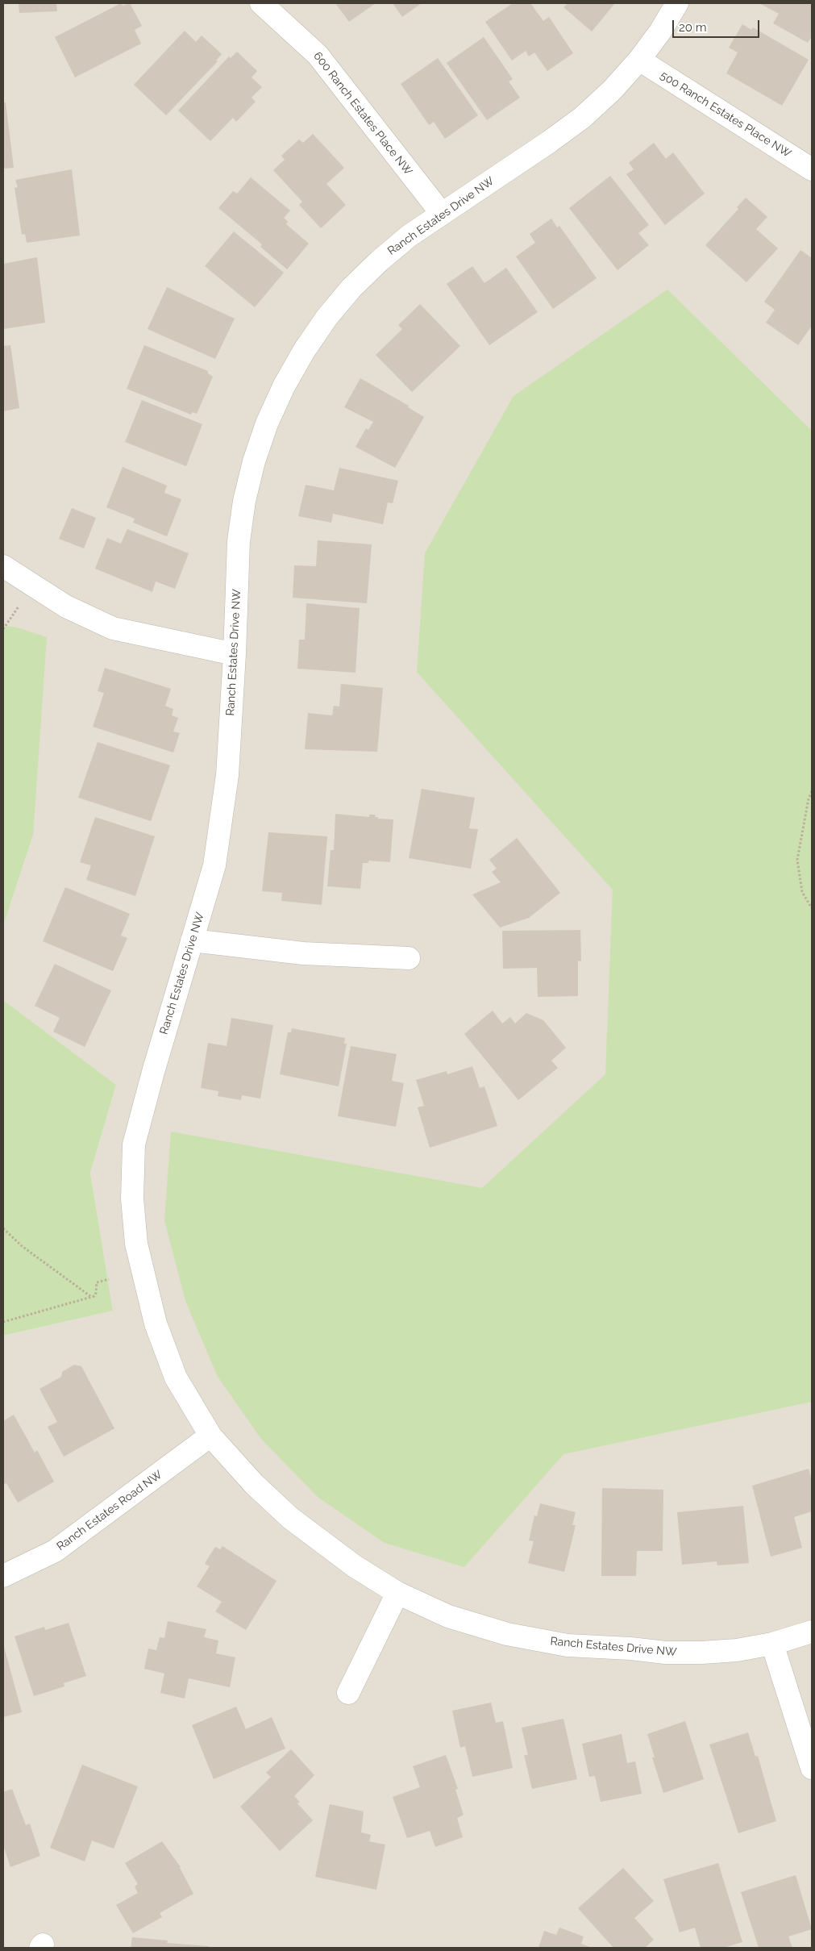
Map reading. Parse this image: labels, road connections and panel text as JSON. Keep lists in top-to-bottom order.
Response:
{
  "streets": {
    "street": [
      "600 Ranch Estates Place NW",
      "500 Ranch Estates Place NW",
      "Ranch Estates Drive NW",
      "Ranch Estates Road NW"
    ]
  },
  "crossings": [
    ["600 Ranch Estates Place NW", "Ranch Estates Drive NW"],
    ["500 Ranch Estates Place NW", "Ranch Estates Drive NW"],
    ["Ranch Estates Drive NW", "Ranch Estates Road NW"]
  ],
  "scale_bar": "20 m"
}
